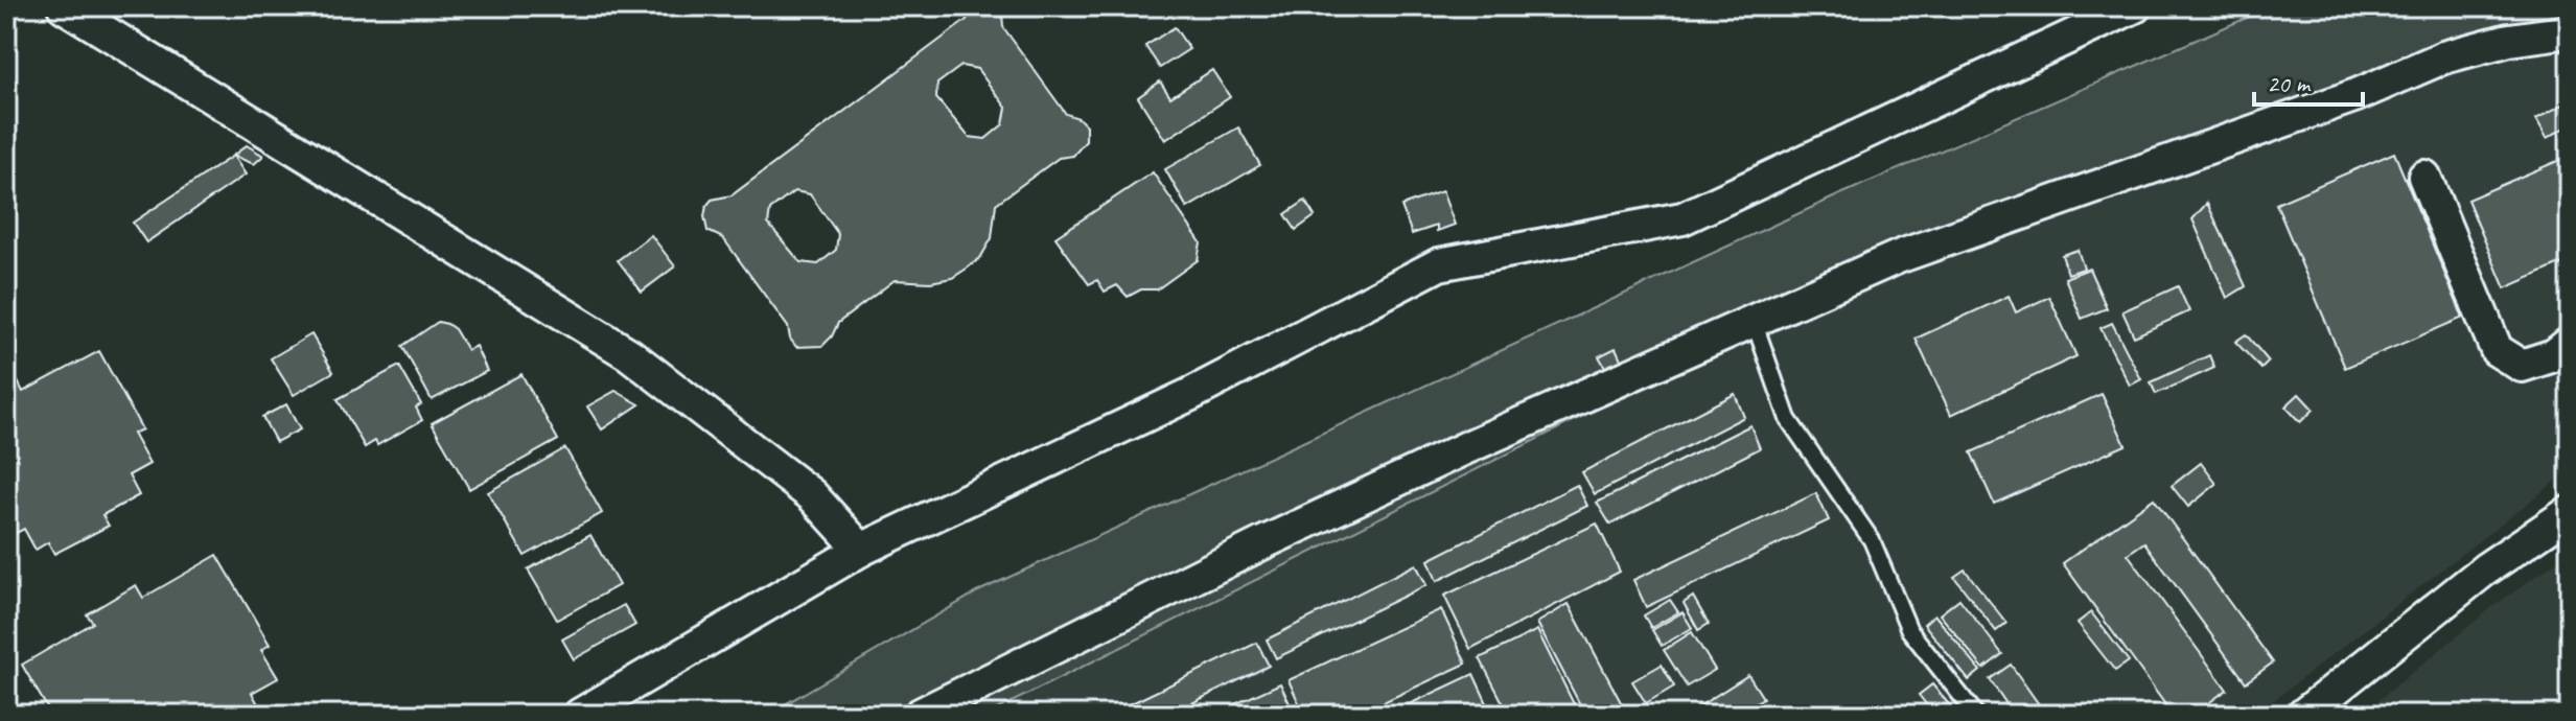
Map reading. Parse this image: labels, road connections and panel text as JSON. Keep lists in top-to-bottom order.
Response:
{
  "scale_bar": "20 m"
}
